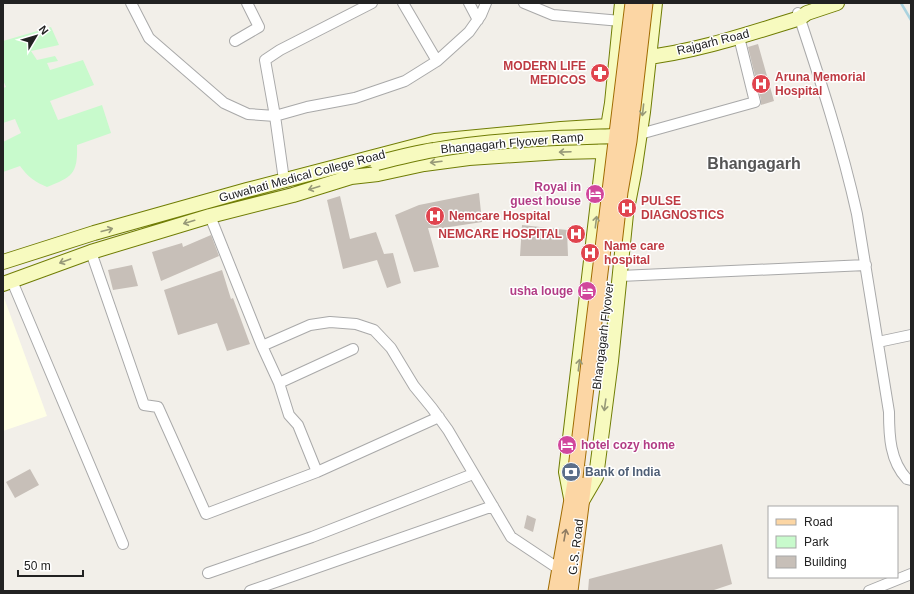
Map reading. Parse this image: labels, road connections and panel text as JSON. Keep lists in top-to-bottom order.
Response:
{
  "streets": {
    "main road": [
      "Rajgarh Road",
      "Bhangagarh Flyover Ramp",
      "Guwahati Medical College Road",
      "Bhangagarh Flyover",
      "G.S. Road"
    ]
  },
  "crossings": [
    ["Bhangagarh Flyover Ramp", "Guwahati Medical College Road"],
    ["Bhangagarh Flyover Ramp", "Bhangagarh Flyover"],
    ["Guwahati Medical College Road", "Bhangagarh Flyover"],
    ["Bhangagarh Flyover", "G.S. Road"]
  ],
  "districts": ["Bhangagarh"],
  "places": {
    "pharmacy": ["MODERN LIFE MEDICOS"],
    "hospital": [
      "Aruna Memorial Hospital",
      "PULSE DIAGNOSTICS",
      "Nemcare Hospital",
      "NEMCARE HOSPITAL",
      "Name care hospital"
    ],
    "hotel": ["Royal in guest house", "usha louge", "hotel cozy home"],
    "bank": ["Bank of India"]
  },
  "legend": ["Road", "Park", "Building"],
  "scale_bar": "50 m",
  "north": "top right"
}
